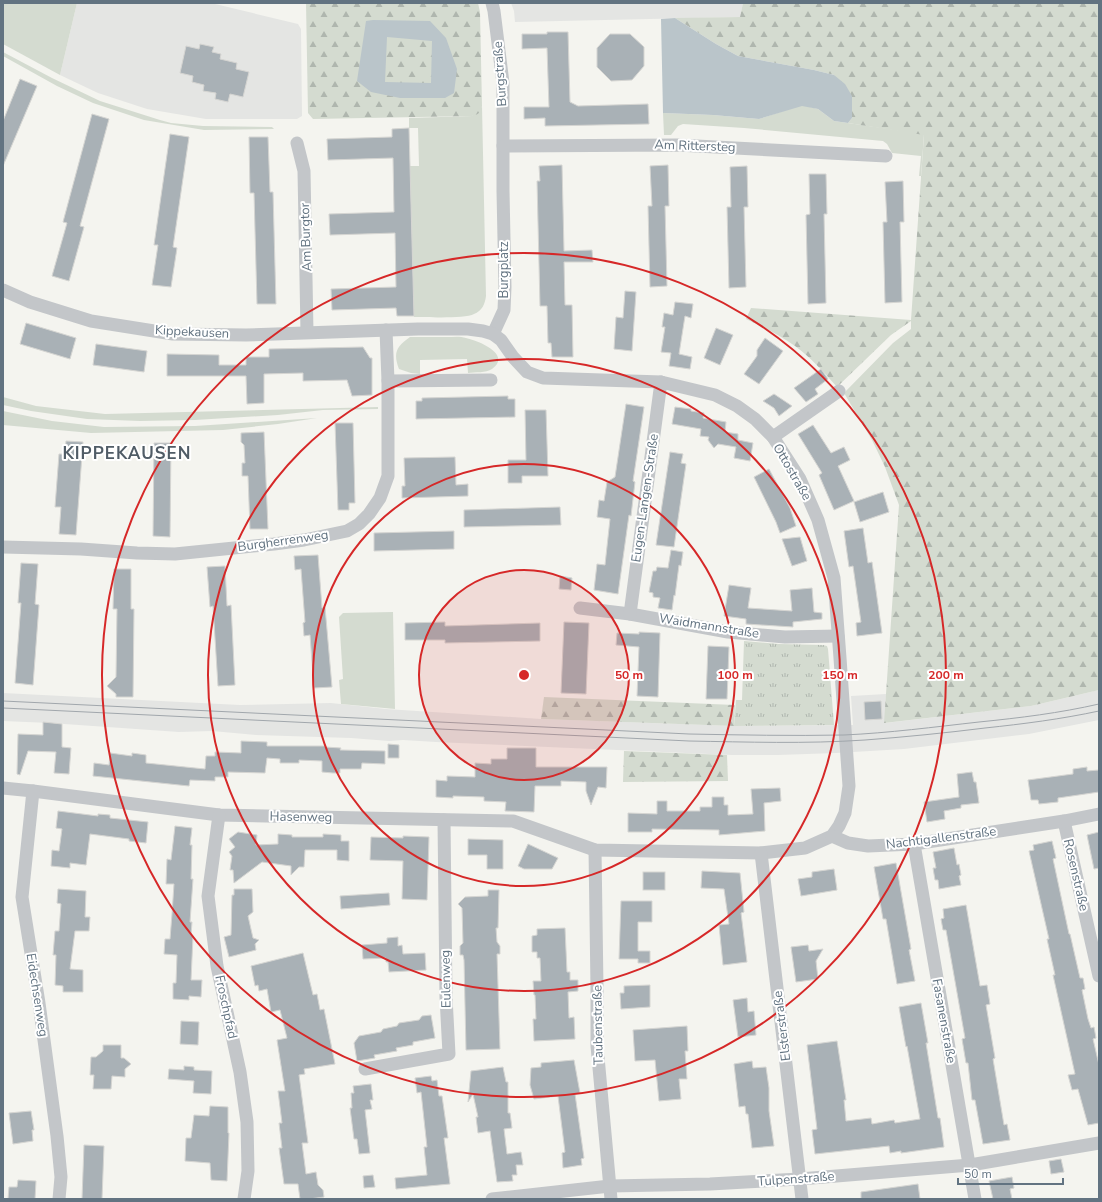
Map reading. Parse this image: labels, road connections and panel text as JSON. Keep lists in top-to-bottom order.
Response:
{
  "streets": {
    "street": [
      "Burgstraße",
      "Am Rittersteg",
      "Am Burgtor",
      "Burgplatz",
      "Kippekausen",
      "Ottostraße",
      "Eugen-Langen-Straße",
      "Burgherrenweg",
      "Waidmannstraße",
      "Hasenweg",
      "Nachtigallenstraße",
      "Rosenstraße",
      "Eulenweg",
      "Eidechsenweg",
      "Froschpfad",
      "Fasanenstraße",
      "Taubenstraße",
      "Elsterstraße",
      "Tulpenstraße"
    ]
  },
  "crossings": [
    ["Burgstraße", "Am Rittersteg"],
    ["Burgstraße", "Burgplatz"],
    ["Am Rittersteg", "Burgplatz"],
    ["Am Burgtor", "Kippekausen"],
    ["Burgplatz", "Ottostraße"],
    ["Kippekausen", "Burgherrenweg"],
    ["Ottostraße", "Eugen-Langen-Straße"],
    ["Ottostraße", "Waidmannstraße"],
    ["Ottostraße", "Nachtigallenstraße"],
    ["Eugen-Langen-Straße", "Waidmannstraße"],
    ["Hasenweg", "Eulenweg"],
    ["Hasenweg", "Eidechsenweg"],
    ["Hasenweg", "Froschpfad"],
    ["Hasenweg", "Taubenstraße"],
    ["Nachtigallenstraße", "Rosenstraße"],
    ["Nachtigallenstraße", "Fasanenstraße"],
    ["Fasanenstraße", "Tulpenstraße"],
    ["Taubenstraße", "Tulpenstraße"],
    ["Elsterstraße", "Tulpenstraße"]
  ],
  "districts": ["KIPPEKAUSEN"],
  "scale_bar": "50 m",
  "rings": [
    "50 m",
    "100 m",
    "150 m",
    "200 m"
  ]
}
